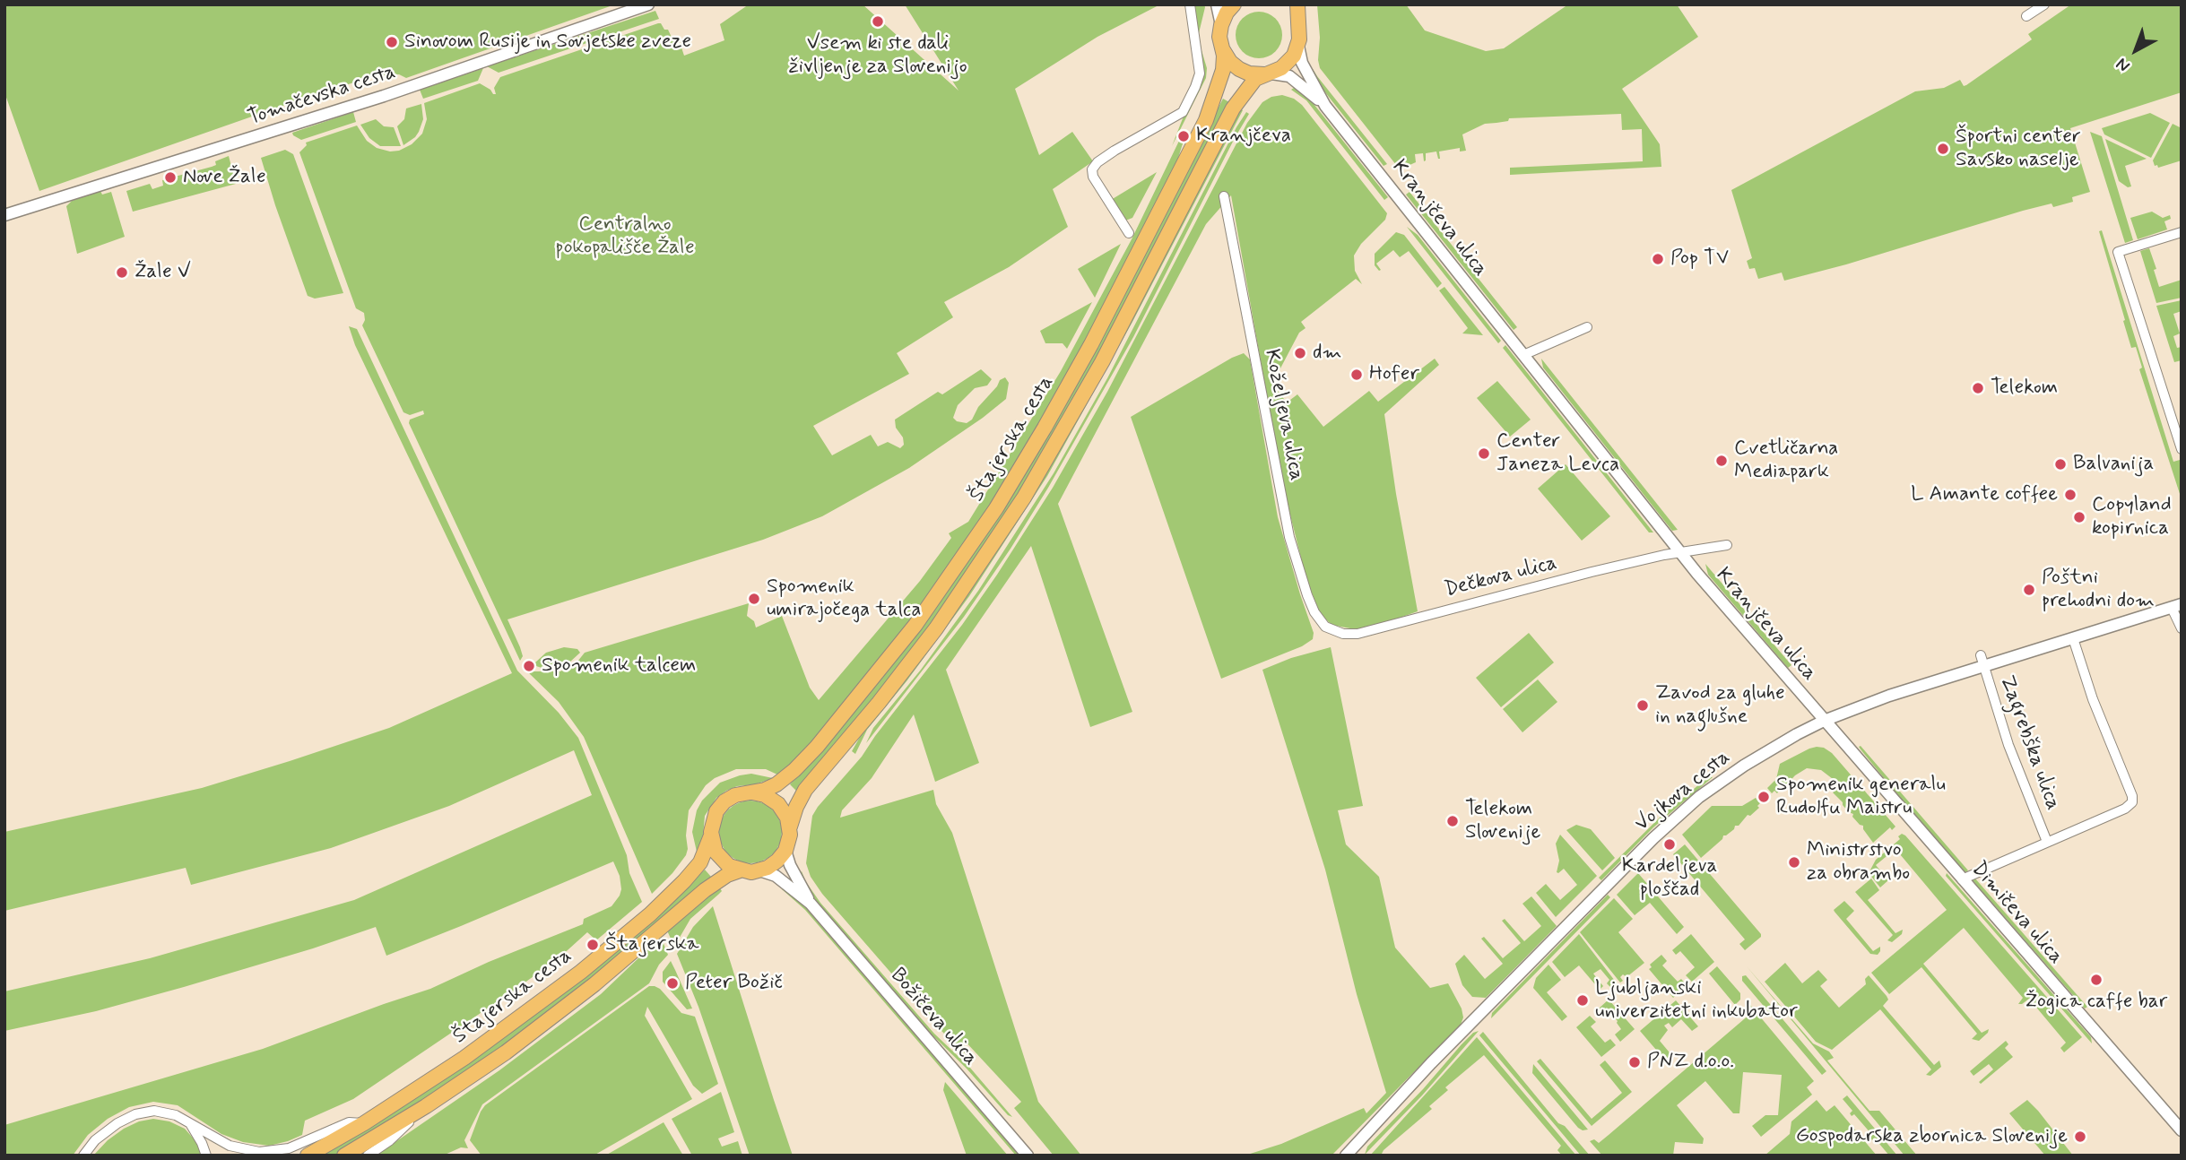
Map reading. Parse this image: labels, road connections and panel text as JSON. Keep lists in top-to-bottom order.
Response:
{
  "streets": {
    "main road": ["Štajerska cesta"],
    "street": [
      "Tomačevska cesta",
      "Kranjčeva ulica",
      "Koželjeva ulica",
      "Dečkova ulica",
      "Zagrebška ulica",
      "Vojkova cesta",
      "Dimičeva ulica",
      "Božičeva ulica"
    ]
  },
  "crossings": [
    ["Kranjčeva ulica", "Štajerska cesta"],
    ["Kranjčeva ulica", "Dečkova ulica"],
    ["Kranjčeva ulica", "Vojkova cesta"],
    ["Kranjčeva ulica", "Dimičeva ulica"],
    ["Koželjeva ulica", "Dečkova ulica"],
    ["Štajerska cesta", "Božičeva ulica"],
    ["Zagrebška ulica", "Vojkova cesta"],
    ["Vojkova cesta", "Dimičeva ulica"]
  ],
  "parks": ["Centralno pokopališče Žale"],
  "places": [
    "Vsem ki ste dali življenje za Slovenijo",
    "Sinovom Rusije in Sovjetske zveze",
    "Kranjčeva",
    "Športni center Savsko naselje",
    "Nove Žale",
    "Pop TV",
    "Žale V",
    "dm",
    "Hofer",
    "Telekom",
    "Center Janeza Levca",
    "Cvetličarna Mediapark",
    "Balvanija",
    "L Amante coffee",
    "Copyland kopirnica",
    "Poštni prehodni dom",
    "Spomenik umirajočega talca",
    "Spomenik talcem",
    "Zavod za gluhe in naglušne",
    "Spomenik generalu Rudolfu Maistru",
    "Telekom Slovenije",
    "Kardeljeva ploščad",
    "Ministrstvo za obrambo",
    "Štajerska",
    "Žogica caffe bar",
    "Peter Božič",
    "Ljubljanski univerzitetni inkubator",
    "PNZ d.o.o.",
    "Gospodarska zbornica Slovenije"
  ],
  "north": "bottom left"
}
